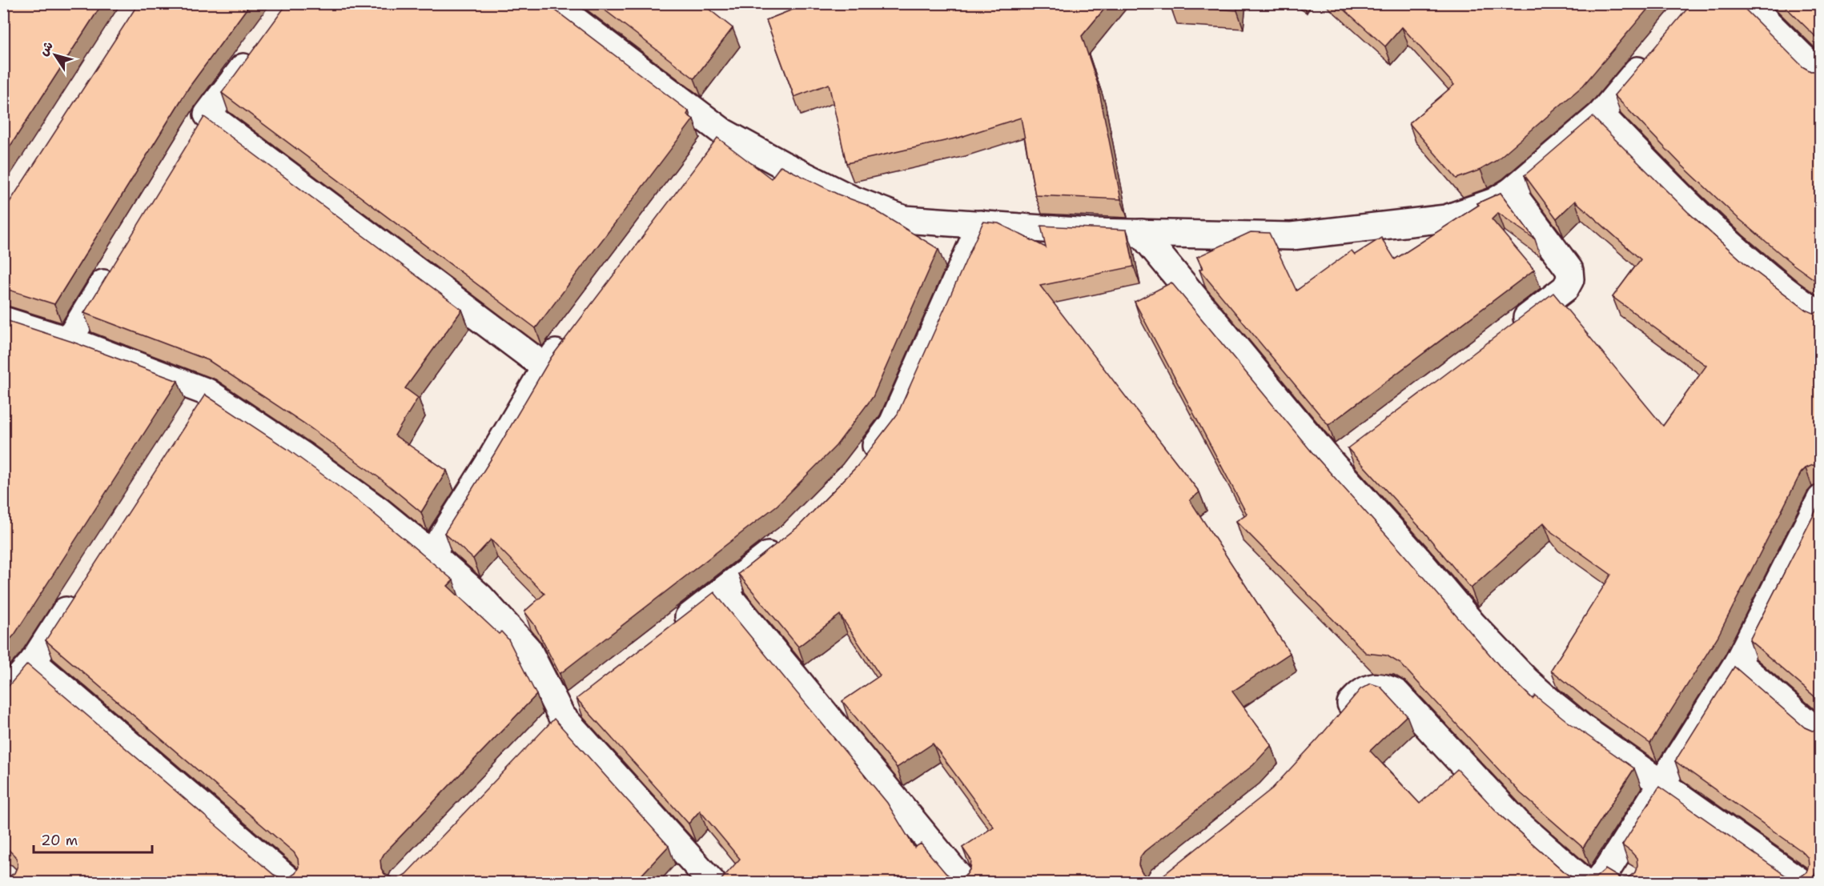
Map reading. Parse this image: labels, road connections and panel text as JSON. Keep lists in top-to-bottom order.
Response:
{
  "scale_bar": "20 m",
  "north": "top left"
}
